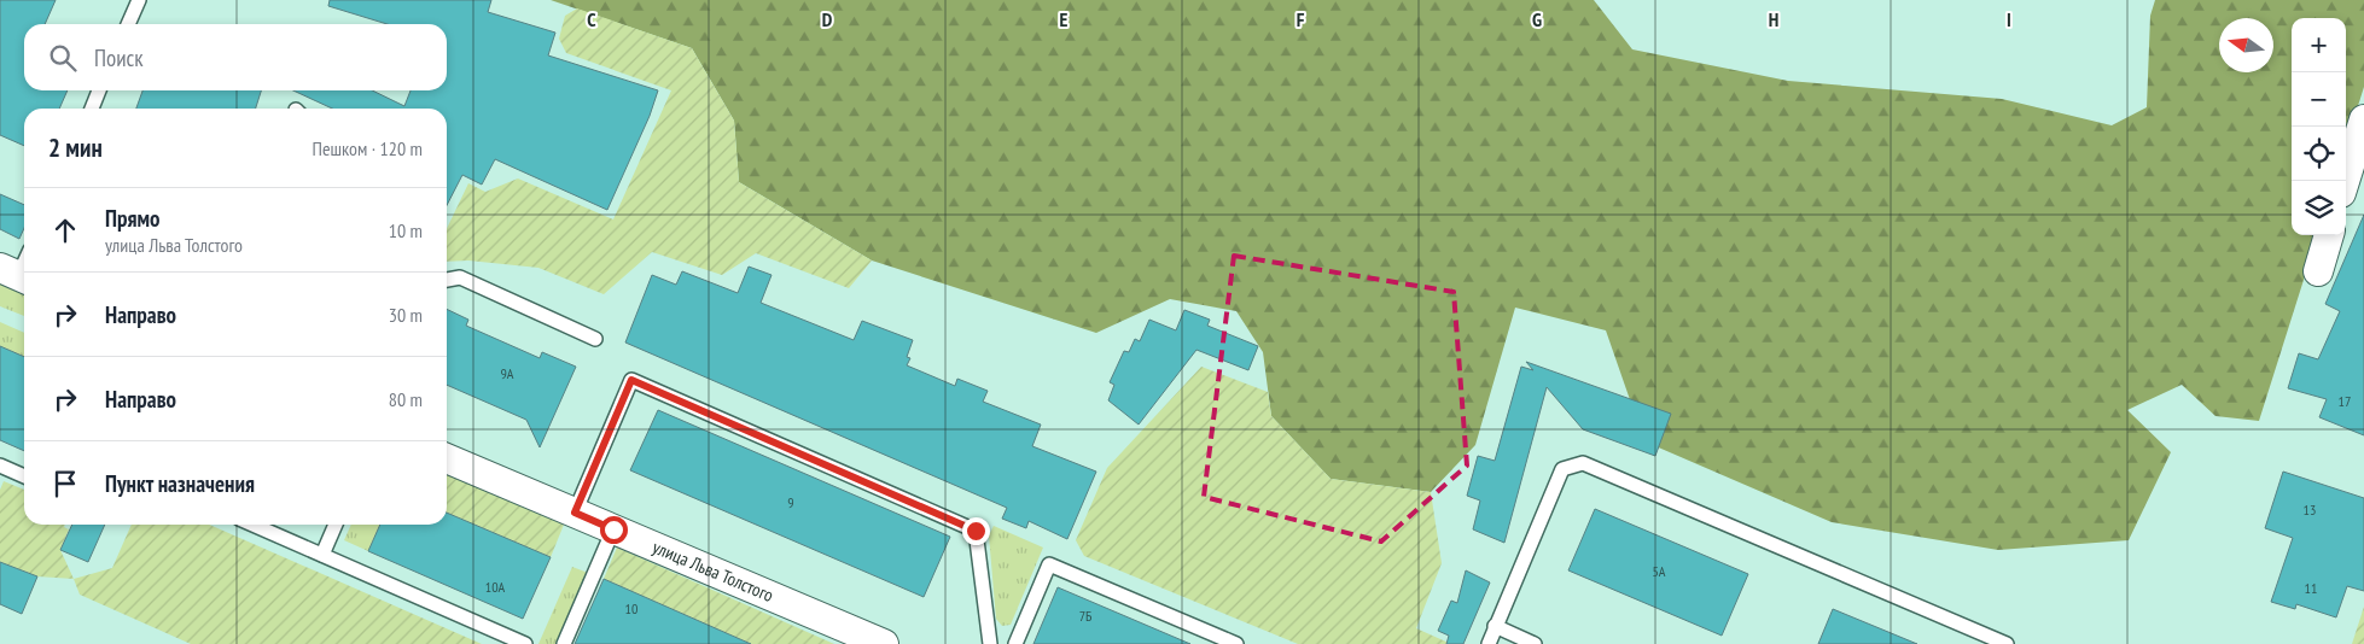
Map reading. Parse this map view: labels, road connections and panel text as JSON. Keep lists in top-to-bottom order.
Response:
{
  "streets": {
    "street": ["улица Льва Толстого"]
  },
  "house_numbers": [
    "9А",
    "17",
    "9",
    "13",
    "5А",
    "10А",
    "11",
    "10",
    "7Б"
  ],
  "north": "left",
  "page": {
    "map_buttons": ["+", "−"],
    "search": "Поиск",
    "heading": ["2 мин", "Пешком · 120 m"],
    "list": [
      ["Прямо", "улица Льва Толстого", "10 m"],
      ["Направо", "30 m"],
      ["Направо", "80 m"],
      "Пункт назначения"
    ]
  },
  "grid": {
    "columns": [
      "C",
      "D",
      "E",
      "F",
      "G",
      "H",
      "I"
    ]
  }
}
